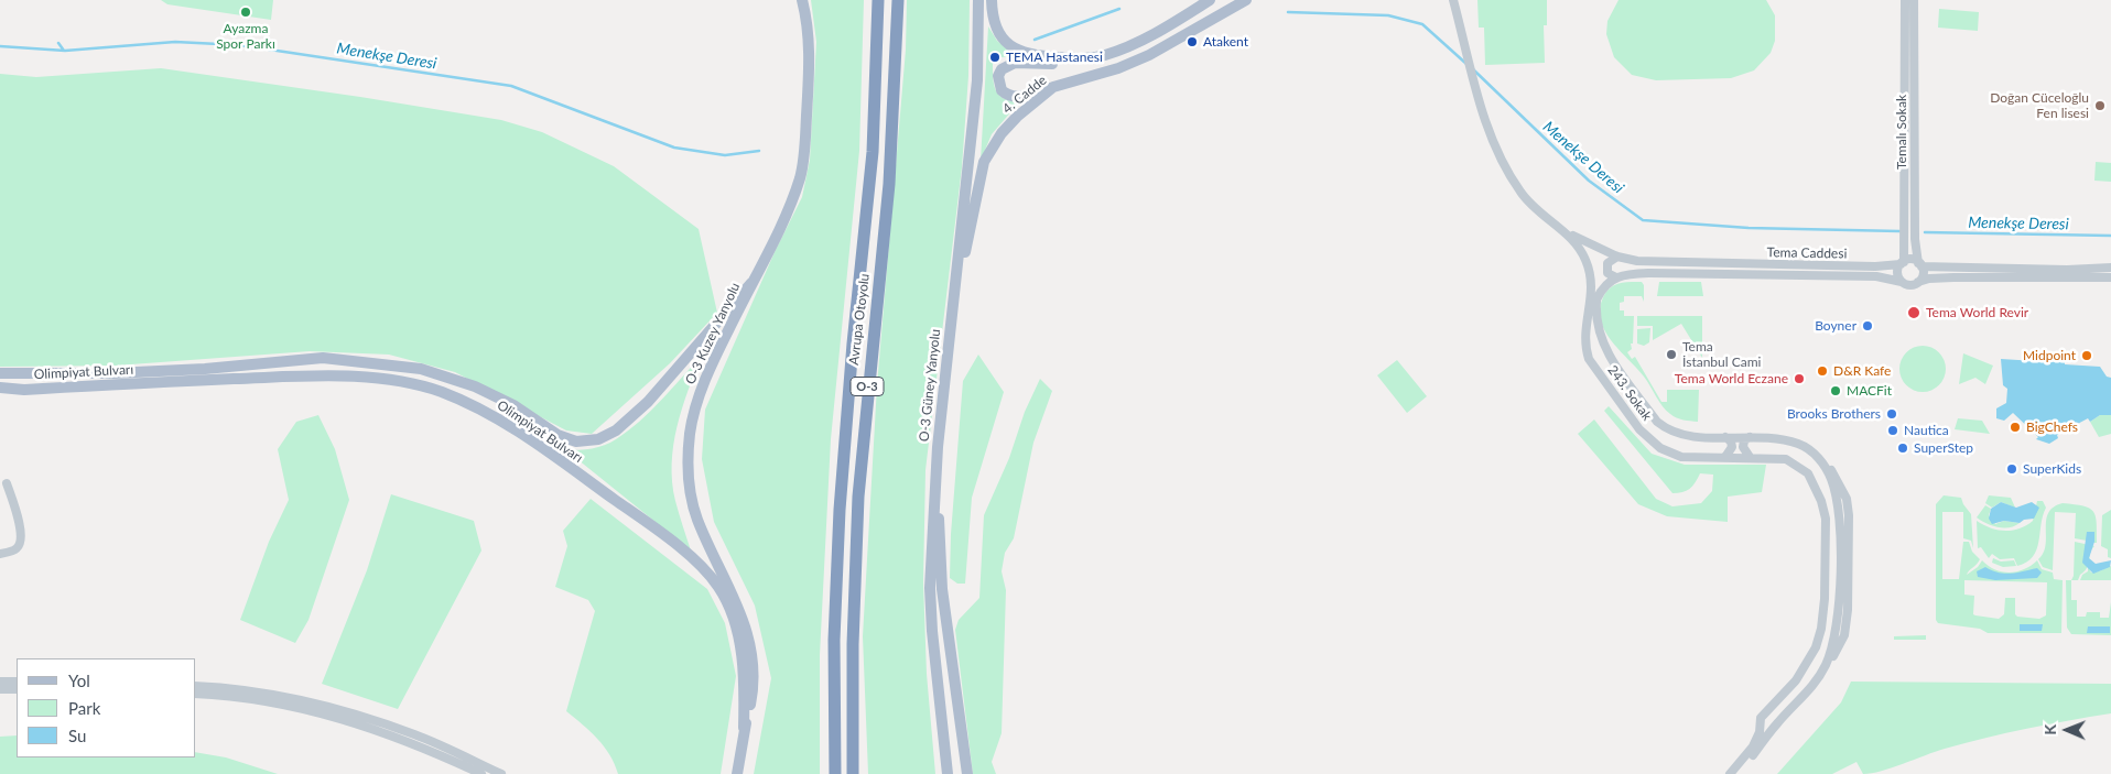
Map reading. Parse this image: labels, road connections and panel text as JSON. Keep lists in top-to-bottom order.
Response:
{
  "streets": {
    "highway": ["Avrupa Otoyolu", "O-3"],
    "main road": [
      "4. Cadde",
      "O-3 Kuzey Yanyolu",
      "Olimpiyat Bulvarı",
      "O-3 Güney Yanyolu"
    ],
    "street": ["Temalı Sokak", "Tema Caddesi", "243. Sokak"]
  },
  "crossings": [
    ["4. Cadde", "O-3 Güney Yanyolu"],
    ["Temalı Sokak", "Tema Caddesi"],
    ["Tema Caddesi", "243. Sokak"],
    ["O-3 Kuzey Yanyolu", "Olimpiyat Bulvarı"]
  ],
  "water": ["Menekşe Deresi"],
  "places": [
    "Ayazma Spor Parkı",
    "Atakent",
    "TEMA Hastanesi",
    "Doğan Cüceloğlu Fen lisesi",
    "Tema World Revir",
    "Boyner",
    "Tema İstanbul Cami",
    "Midpoint",
    "D&R Kafe",
    "Tema World Eczane",
    "MACFit",
    "Brooks Brothers",
    "BigChefs",
    "Nautica",
    "SuperStep",
    "SuperKids"
  ],
  "legend": ["Yol", "Park", "Su"],
  "north": "left"
}
